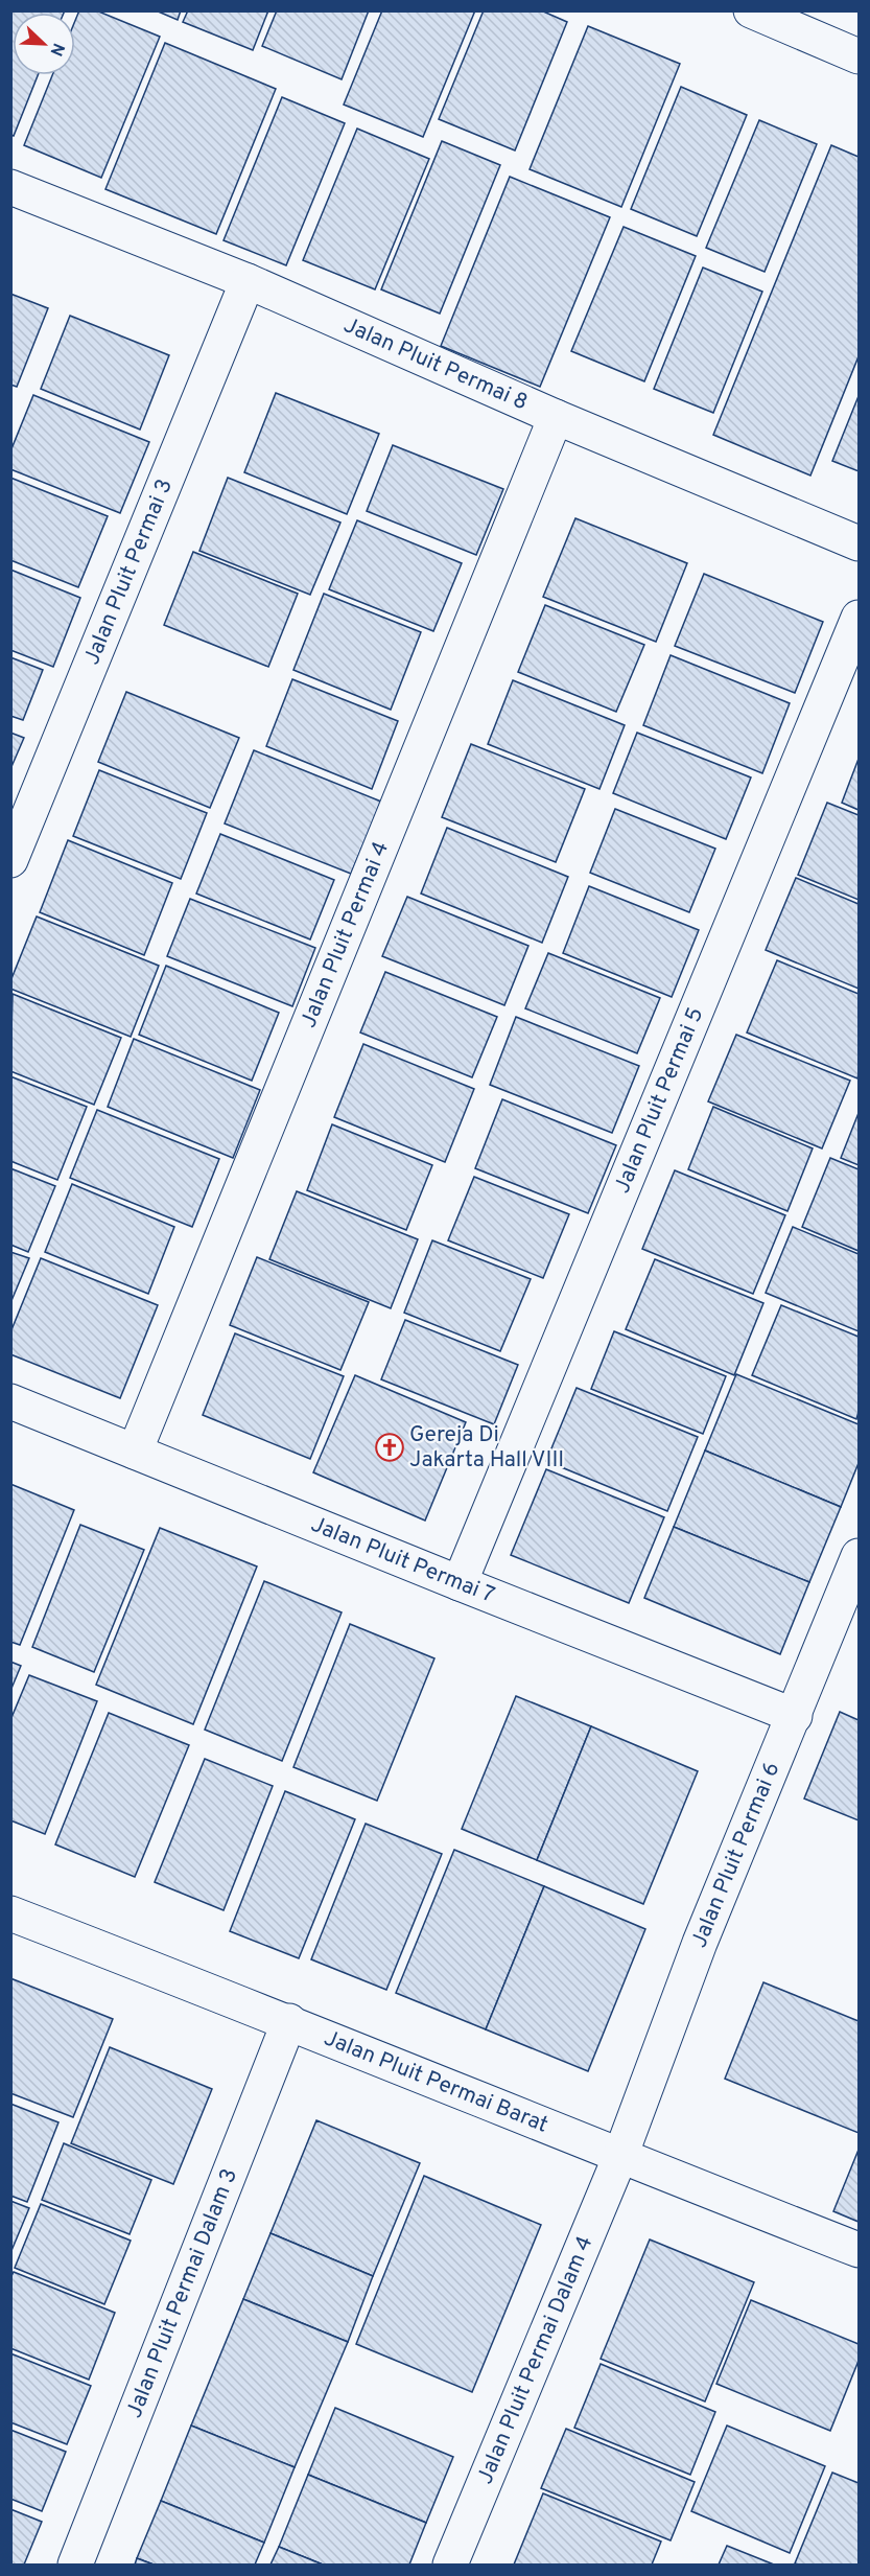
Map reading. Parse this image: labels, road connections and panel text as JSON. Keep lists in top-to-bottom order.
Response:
{
  "streets": {
    "street": [
      "Jalan Pluit Permai 8",
      "Jalan Pluit Permai 3",
      "Jalan Pluit Permai 4",
      "Jalan Pluit Permai 5",
      "Jalan Pluit Permai 7",
      "Jalan Pluit Permai 6",
      "Jalan Pluit Permai Barat",
      "Jalan Pluit Permai Dalam 3",
      "Jalan Pluit Permai Dalam 4"
    ]
  },
  "crossings": [
    ["Jalan Pluit Permai 8", "Jalan Pluit Permai 3"],
    ["Jalan Pluit Permai 8", "Jalan Pluit Permai 4"],
    ["Jalan Pluit Permai 4", "Jalan Pluit Permai 7"],
    ["Jalan Pluit Permai 5", "Jalan Pluit Permai 7"],
    ["Jalan Pluit Permai 7", "Jalan Pluit Permai 6"],
    ["Jalan Pluit Permai 6", "Jalan Pluit Permai Barat"],
    ["Jalan Pluit Permai 6", "Jalan Pluit Permai Dalam 4"],
    ["Jalan Pluit Permai Barat", "Jalan Pluit Permai Dalam 3"],
    ["Jalan Pluit Permai Barat", "Jalan Pluit Permai Dalam 4"]
  ],
  "places": {
    "church": ["Gereja Di Jakarta Hall VIII"]
  },
  "north": "bottom right"
}
